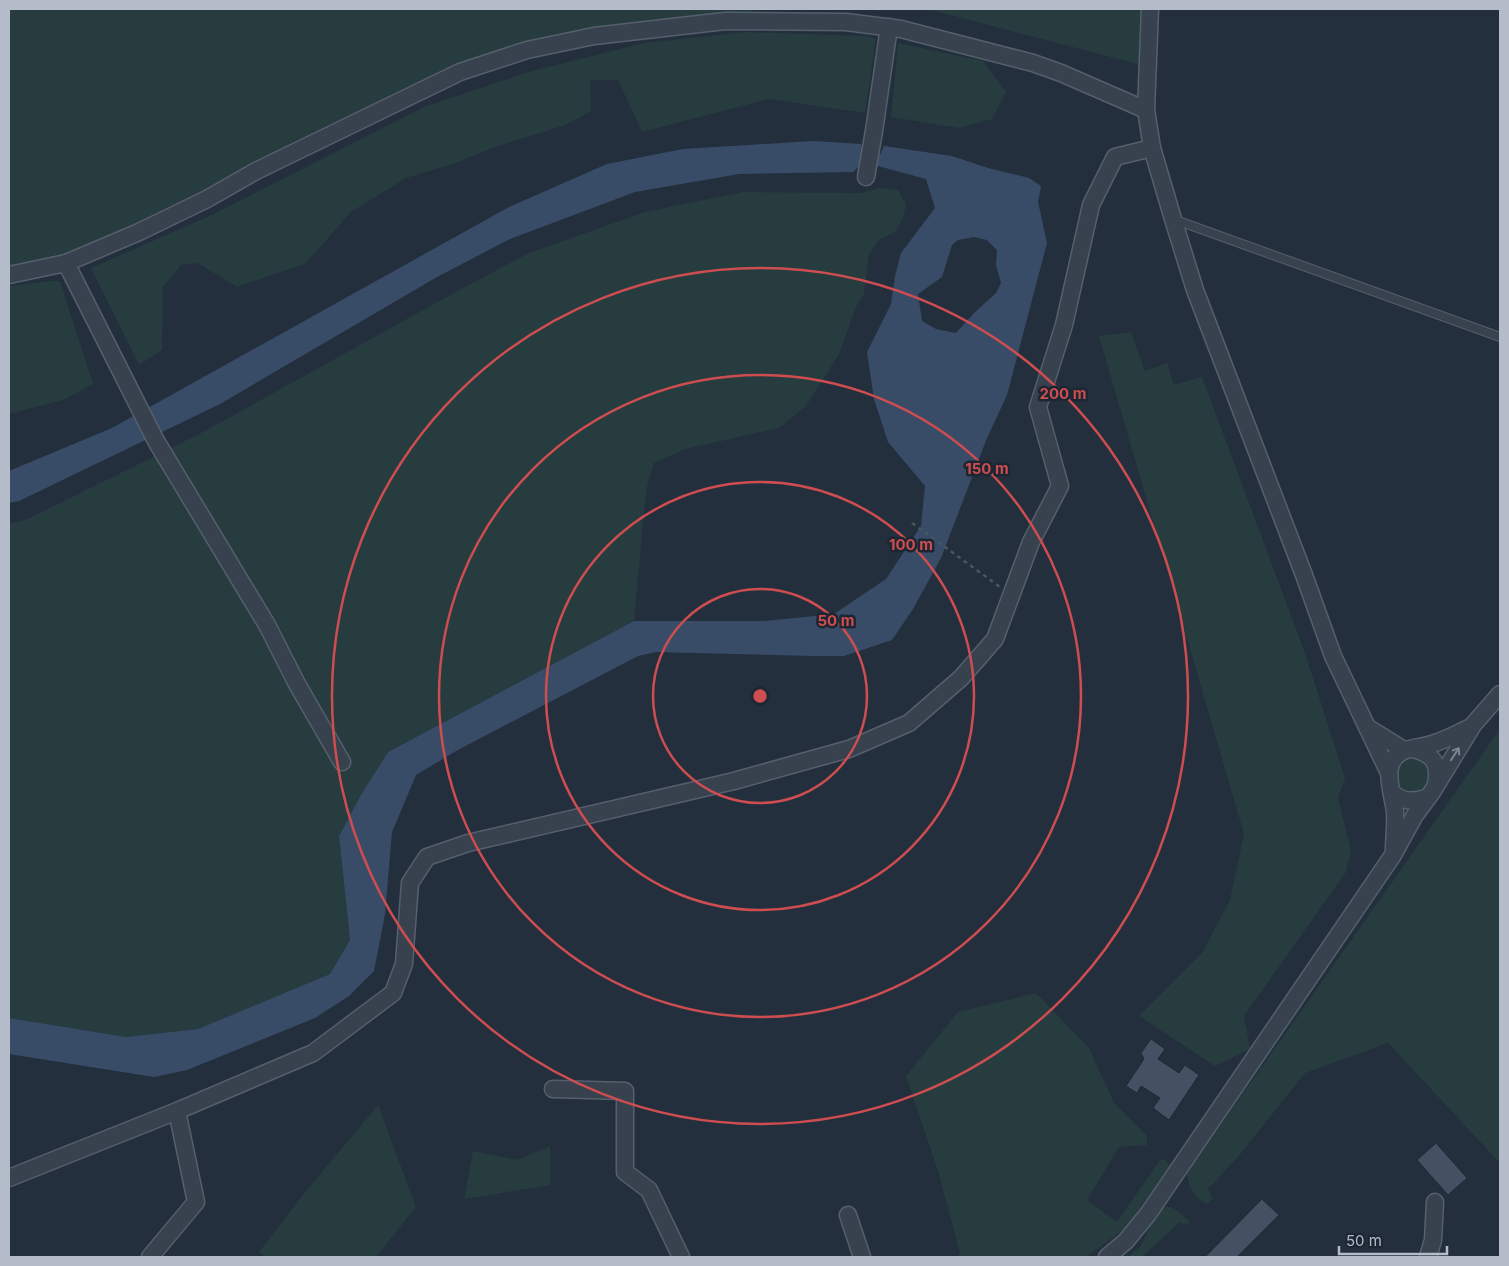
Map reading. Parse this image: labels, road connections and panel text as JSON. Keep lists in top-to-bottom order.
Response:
{
  "scale_bar": "50 m",
  "rings": [
    "200 m",
    "150 m",
    "100 m",
    "50 m"
  ]
}
